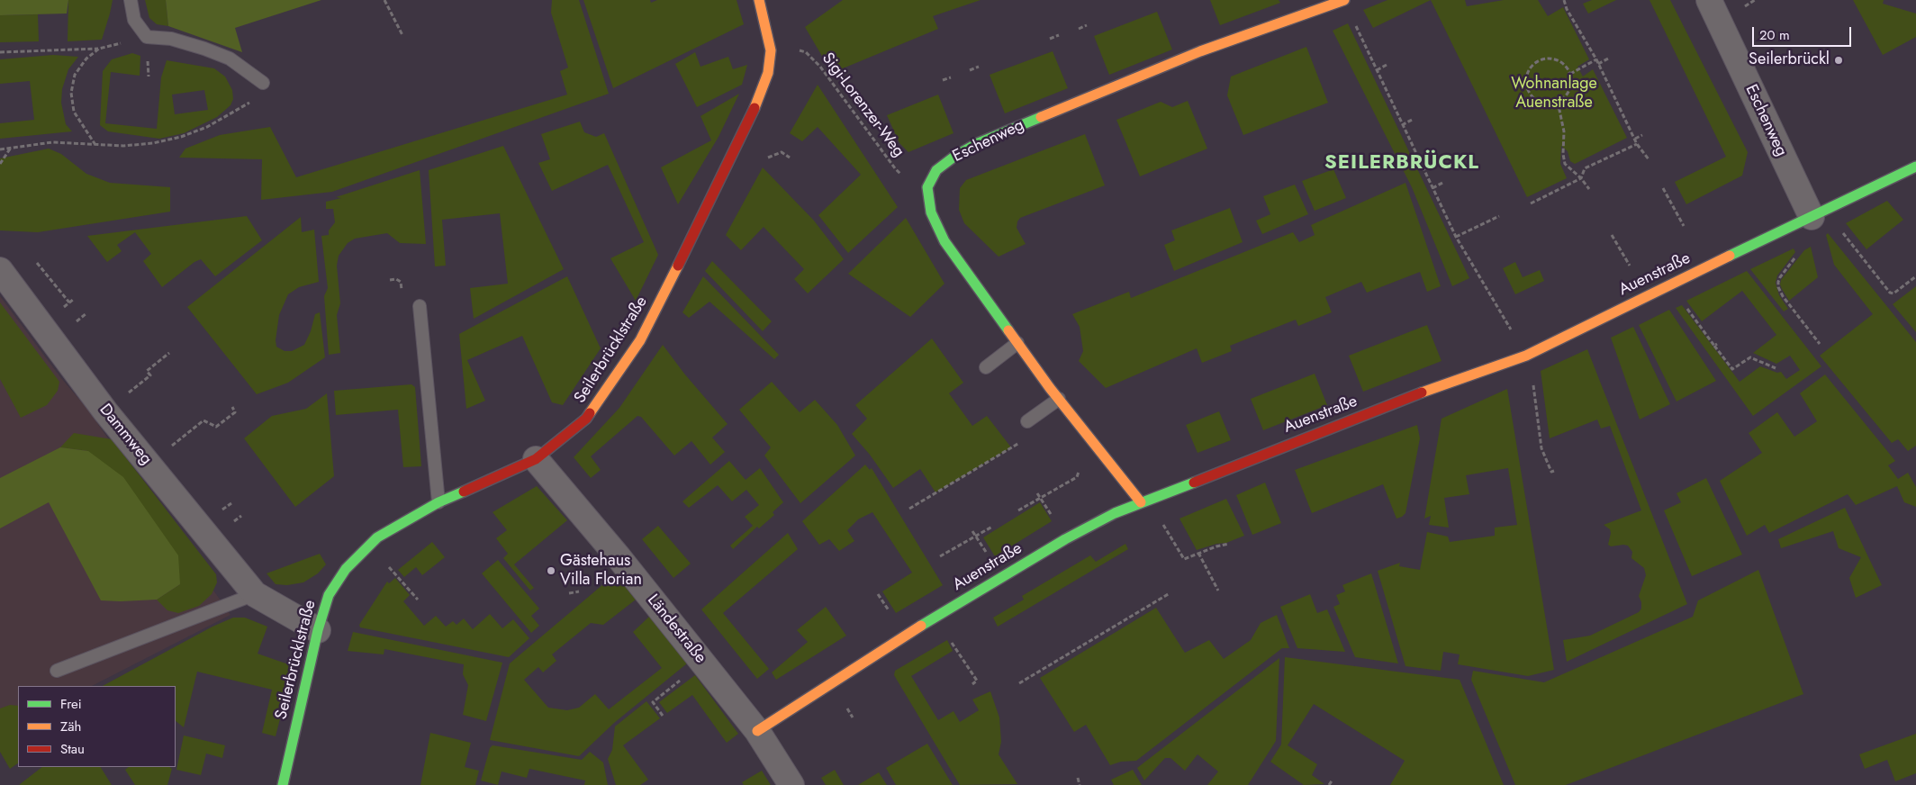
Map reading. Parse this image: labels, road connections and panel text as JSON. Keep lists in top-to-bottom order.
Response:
{
  "streets": {
    "street": [
      "Eschenweg",
      "Auenstraße",
      "Seilerbrücklstraße",
      "Dammweg",
      "Ländestraße"
    ],
    "path": ["Sigi-Lorenzer-Weg"]
  },
  "crossings": [
    ["Sigi-Lorenzer-Weg", "Eschenweg"],
    ["Sigi-Lorenzer-Weg", "Seilerbrücklstraße"],
    ["Eschenweg", "Auenstraße"],
    ["Auenstraße", "Ländestraße"],
    ["Seilerbrücklstraße", "Dammweg"],
    ["Seilerbrücklstraße", "Ländestraße"]
  ],
  "districts": ["SEILERBRÜCKL"],
  "parks": ["Wohnanlage Auenstraße"],
  "places": ["Seilerbrückl", "Gästehaus Villa Florian"],
  "legend": ["Frei", "Zäh", "Stau"],
  "scale_bar": "20 m"
}
